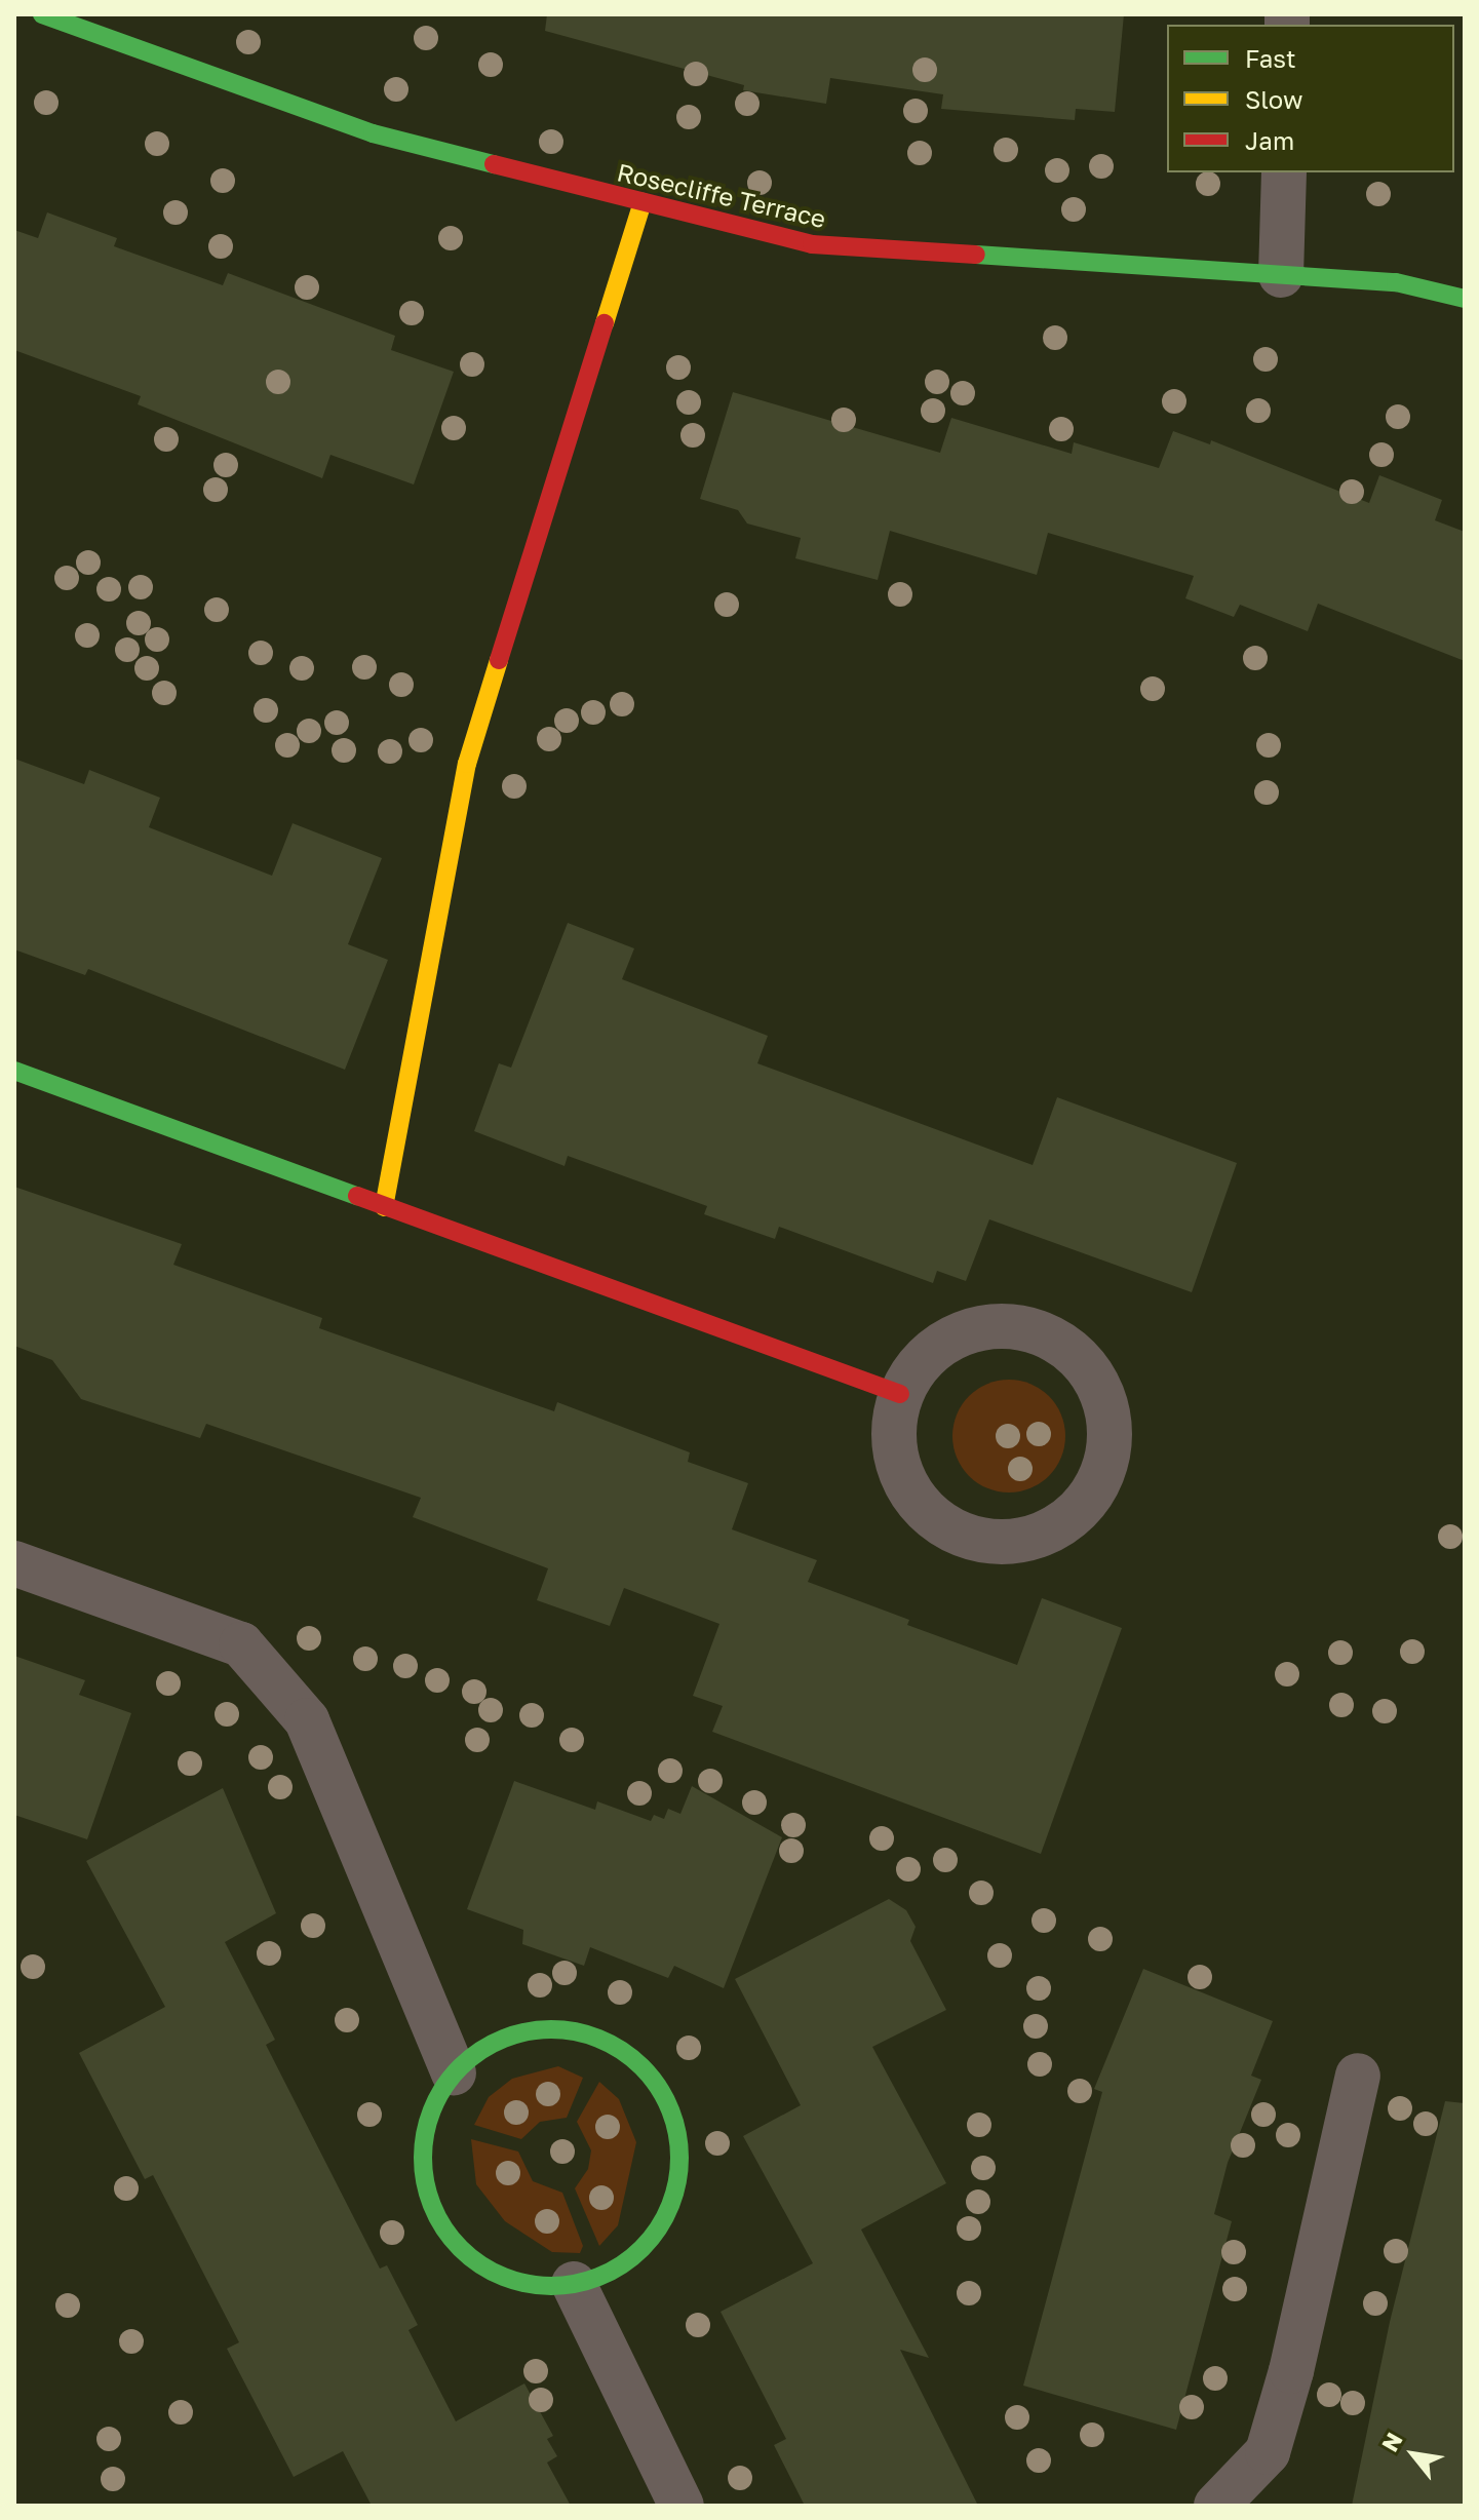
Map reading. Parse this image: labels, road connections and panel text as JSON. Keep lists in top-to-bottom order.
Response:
{
  "streets": {
    "street": ["Rosecliffe Terrace"]
  },
  "legend": ["Fast", "Slow", "Jam"],
  "north": "top left"
}
